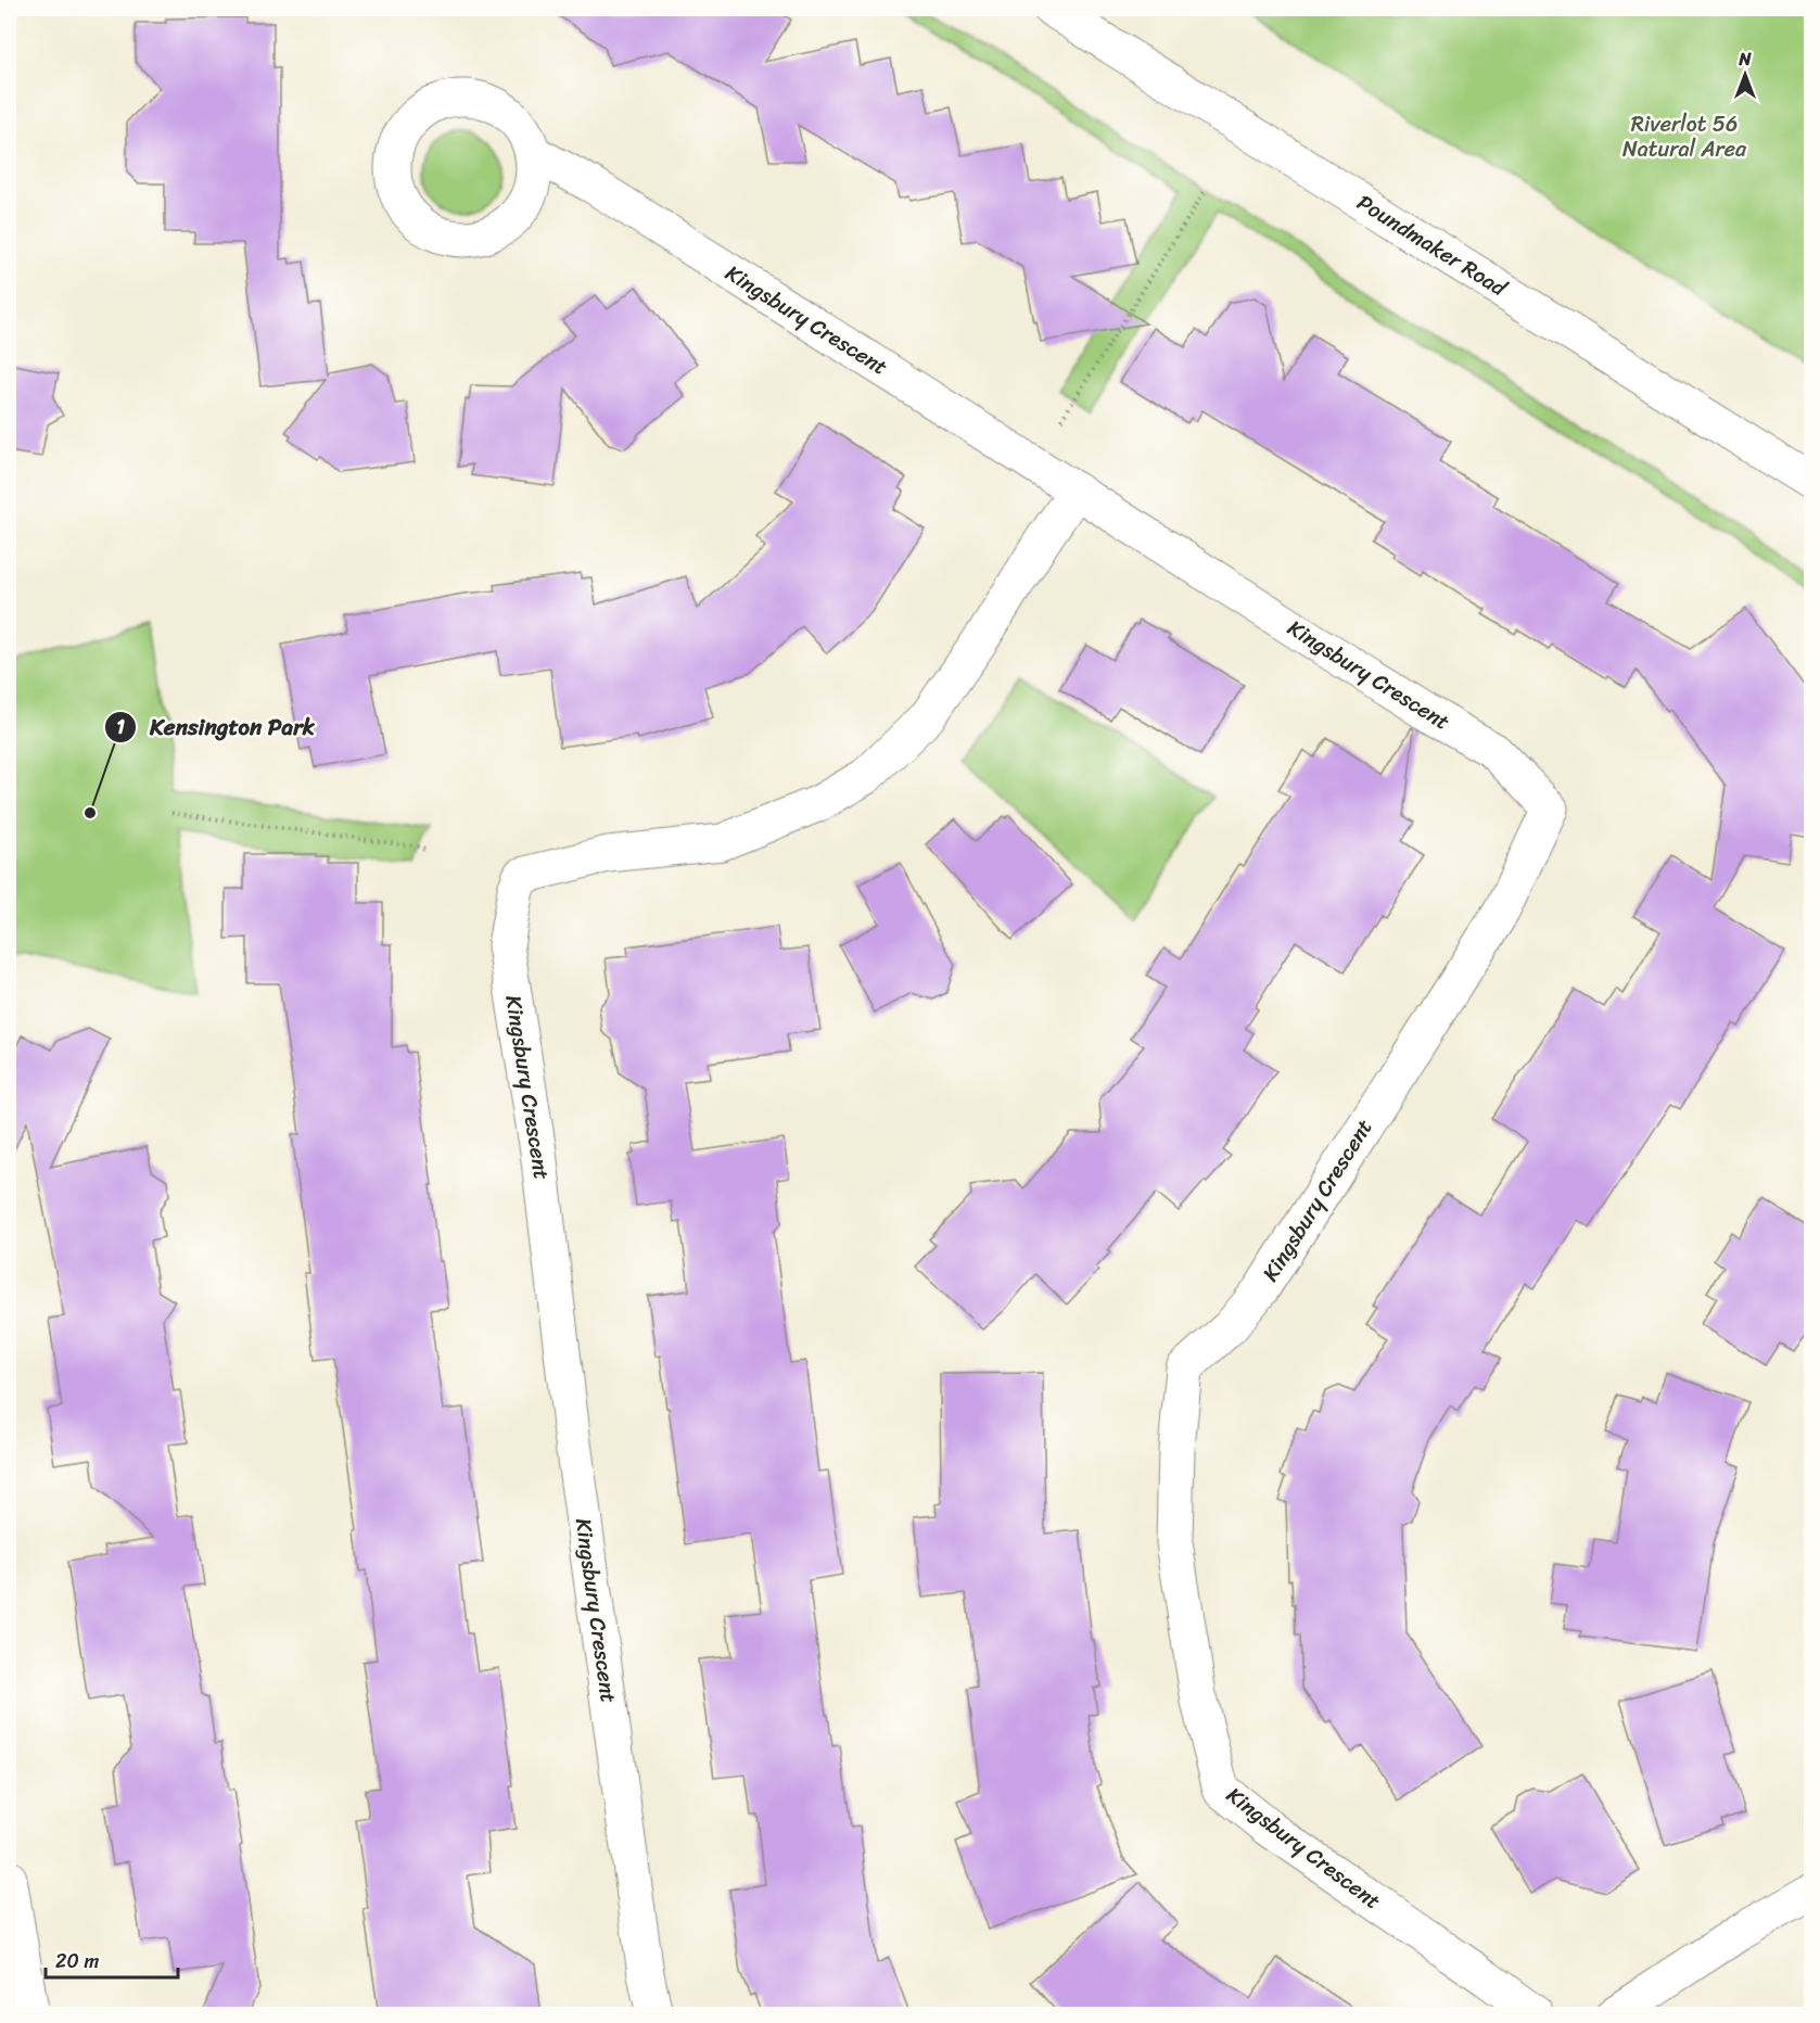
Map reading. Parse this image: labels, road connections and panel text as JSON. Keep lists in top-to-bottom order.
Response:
{
  "streets": {
    "street": ["Poundmaker Road", "Kingsbury Crescent"]
  },
  "parks": ["Riverlot 56 Natural Area"],
  "places": ["Kensington Park"],
  "scale_bar": "20 m",
  "north": "top"
}
